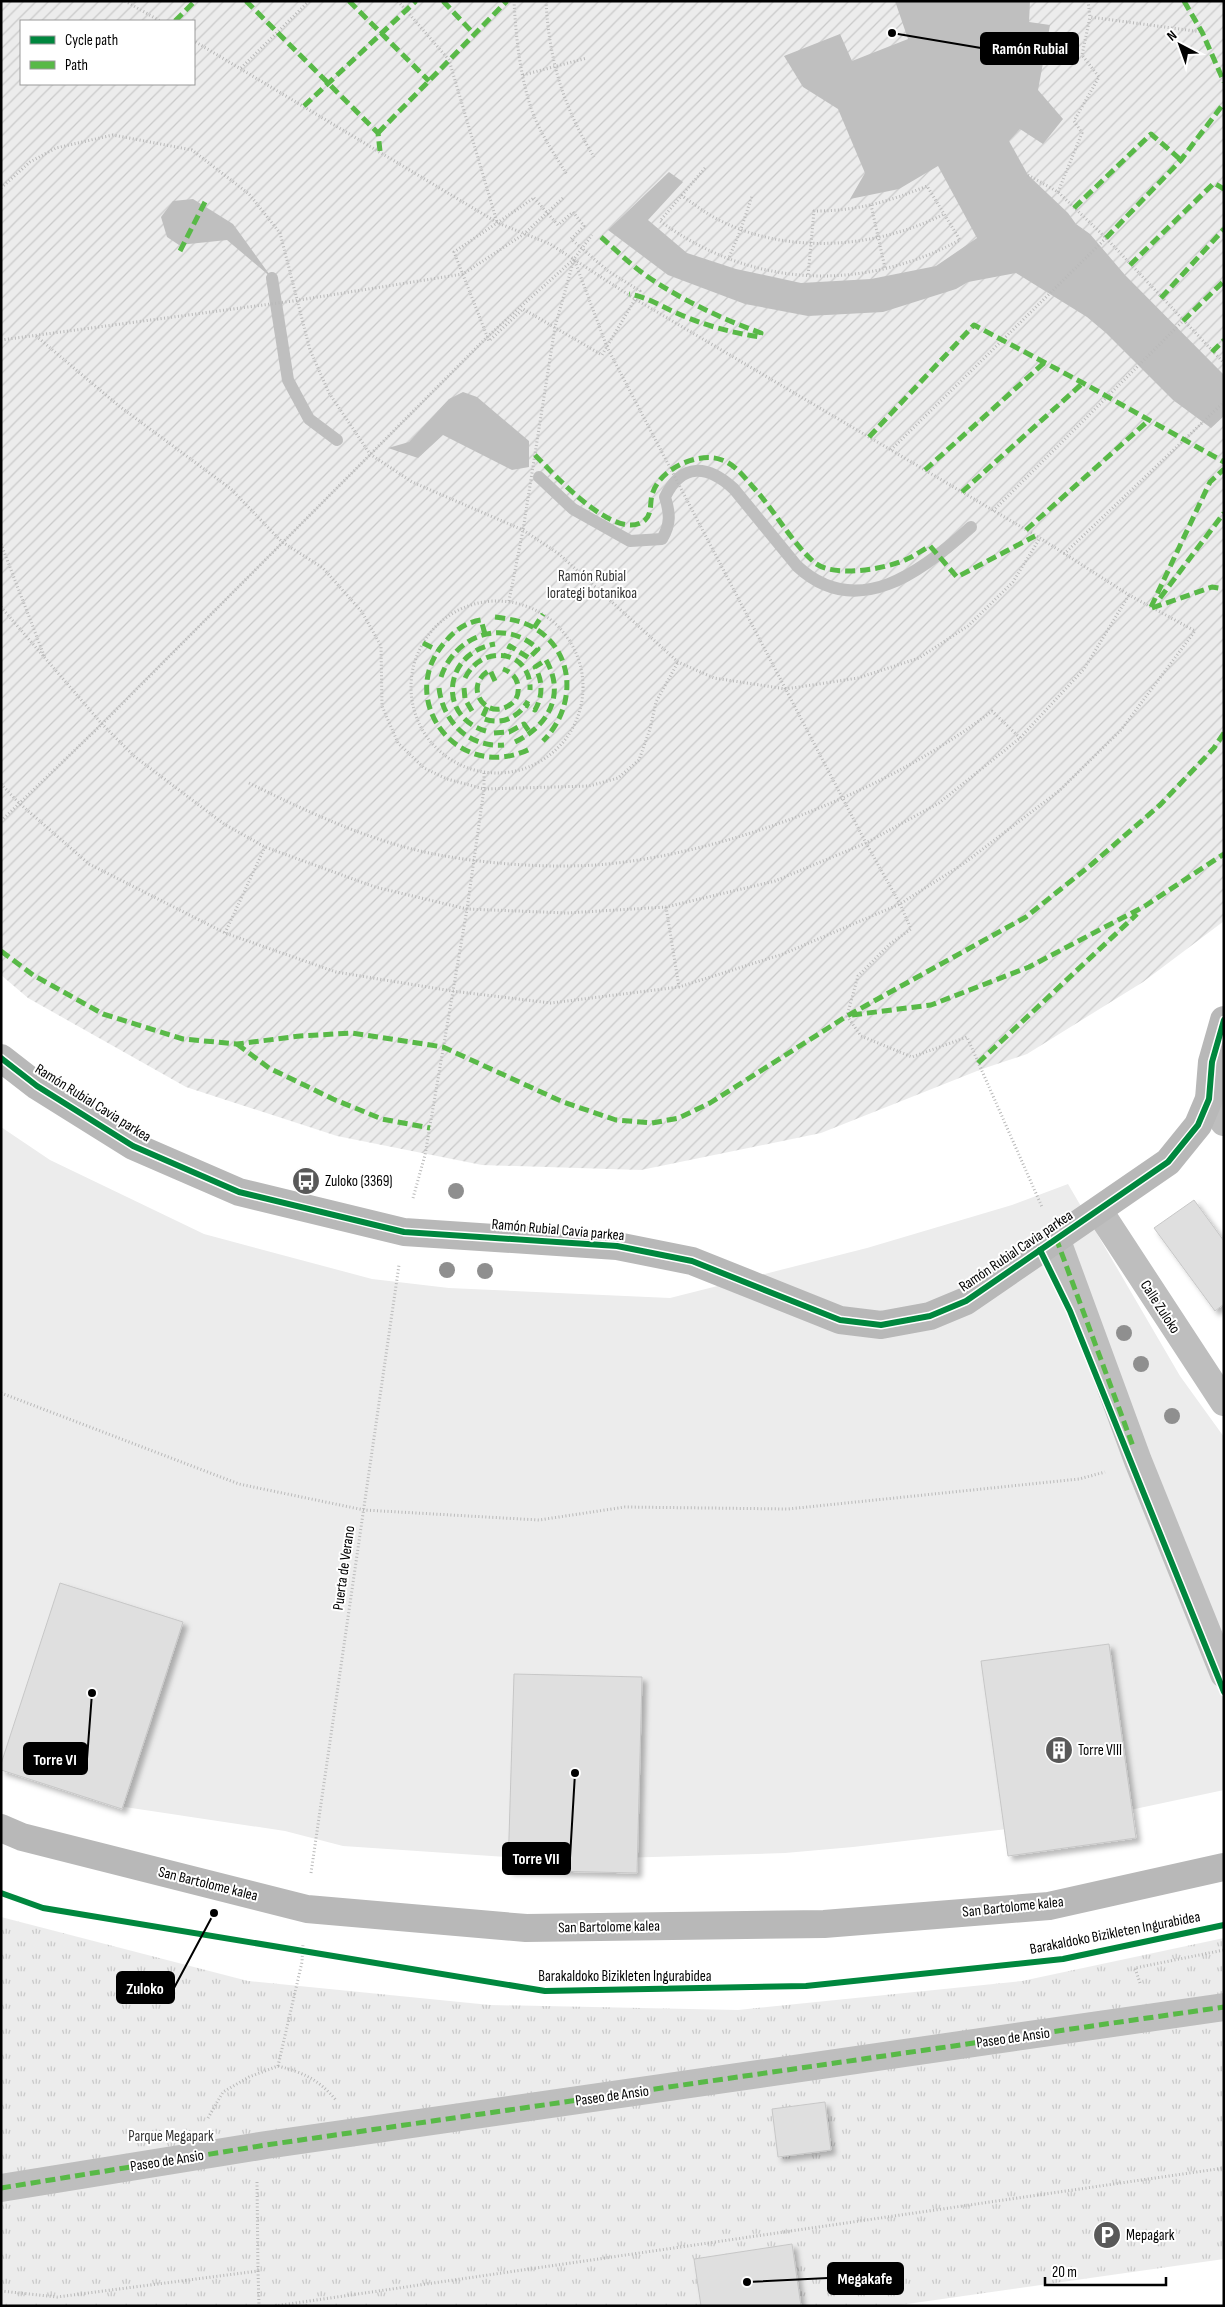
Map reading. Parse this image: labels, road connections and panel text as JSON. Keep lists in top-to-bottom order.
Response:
{
  "streets": {
    "street": [
      "Ramón Rubial Cavia parkea",
      "Calle Zuloko",
      "San Bartolome kalea",
      "Paseo de Ansio"
    ],
    "path": ["Puerta de Verano"],
    "cycle path": ["Barakaldoko Bizikleten Ingurabidea"]
  },
  "crossings": [
    ["Ramón Rubial Cavia parkea", "Calle Zuloko"],
    ["Ramón Rubial Cavia parkea", "Puerta de Verano"],
    ["Puerta de Verano", "San Bartolome kalea"]
  ],
  "parks": ["Ramón Rubial lorategi botanikoa", "Parque Megapark"],
  "places": {
    "other": [
      "Ramón Rubial",
      "Torre VI",
      "Torre VII",
      "Zuloko",
      "Megakafe"
    ],
    "bus stop": ["Zuloko (3369)"],
    "building": ["Torre VIII"],
    "parking": ["Mepagark"]
  },
  "legend": ["Cycle path", "Path"],
  "scale_bar": "20 m",
  "north": "top left"
}
